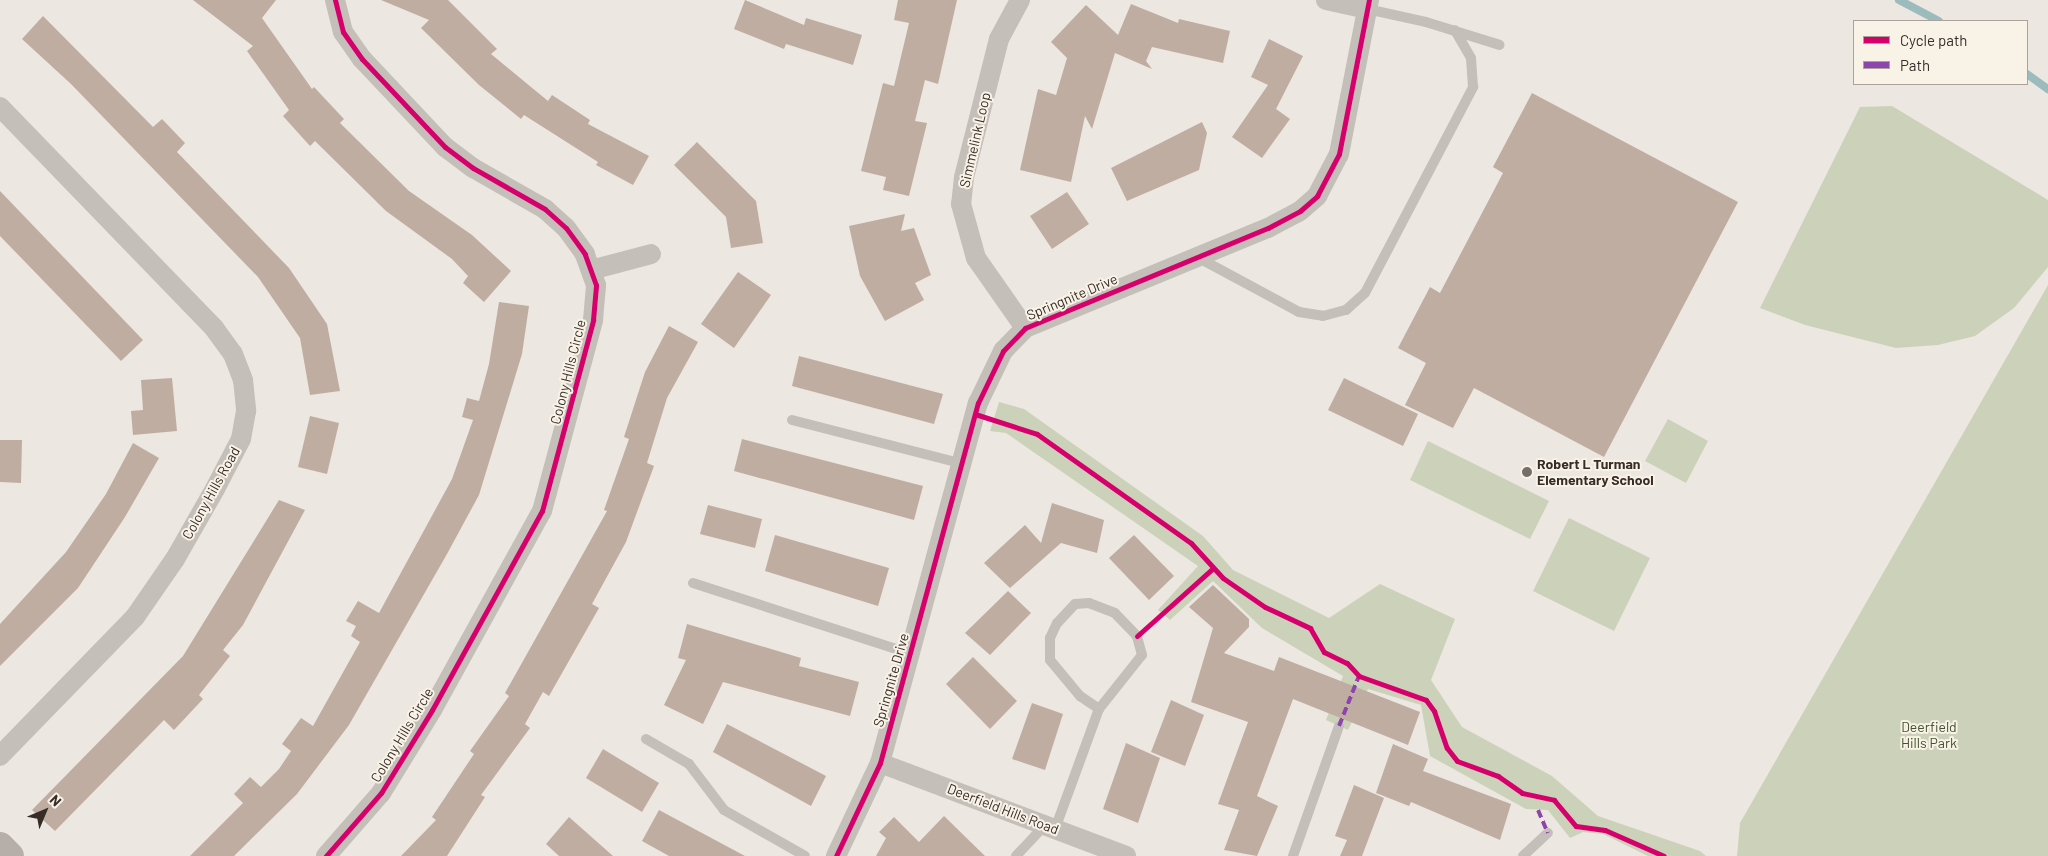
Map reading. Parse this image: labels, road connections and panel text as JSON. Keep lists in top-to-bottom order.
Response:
{
  "streets": {
    "street": [
      "Simmelink Loop",
      "Springnite Drive",
      "Colony Hills Circle",
      "Colony Hills Road",
      "Deerfield Hills Road"
    ]
  },
  "crossings": [
    ["Simmelink Loop", "Springnite Drive"],
    ["Springnite Drive", "Deerfield Hills Road"]
  ],
  "parks": ["Deerfield Hills Park"],
  "places": ["Robert L Turman Elementary School"],
  "legend": ["Cycle path", "Path"],
  "north": "top right"
}
